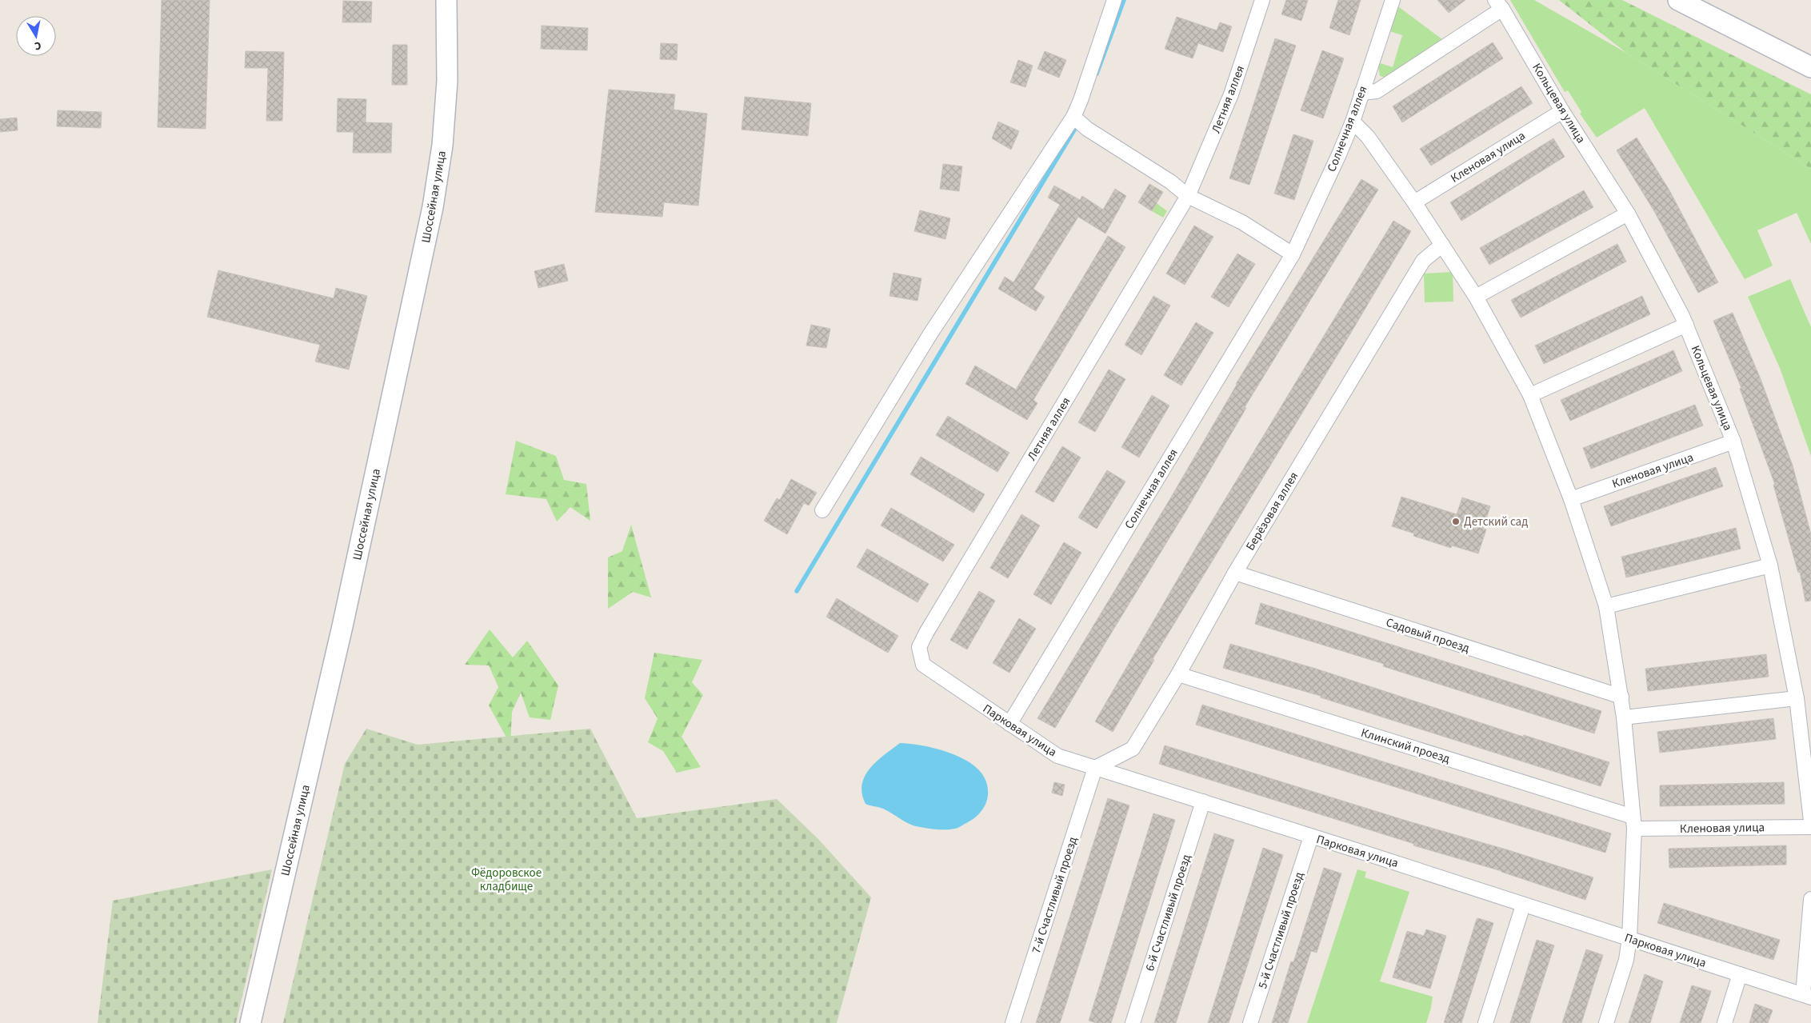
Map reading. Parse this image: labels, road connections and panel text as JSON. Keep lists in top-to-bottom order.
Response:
{
  "streets": {
    "main road": ["Шоссейная улица"],
    "street": [
      "Летняя аллея",
      "Кольцевая улица",
      "Солнечная аллея",
      "Кленовая улица",
      "Берёзовая аллея",
      "Садовый проезд",
      "Парковая улица",
      "Клинский проезд",
      "7-й Счастливый проезд",
      "6-й Счастливый проезд",
      "5-й Счастливый проезд"
    ]
  },
  "crossings": [
    ["Летняя аллея", "Парковая улица"],
    ["Кольцевая улица", "Кленовая улица"],
    ["Солнечная аллея", "Парковая улица"],
    ["Кленовая улица", "Клинский проезд"],
    ["Берёзовая аллея", "Садовый проезд"],
    ["Берёзовая аллея", "Парковая улица"],
    ["Берёзовая аллея", "Клинский проезд"],
    ["Берёзовая аллея", "7-й Счастливый проезд"],
    ["Парковая улица", "7-й Счастливый проезд"],
    ["Парковая улица", "6-й Счастливый проезд"],
    ["Парковая улица", "5-й Счастливый проезд"]
  ],
  "parks": ["Фёдоровское кладбище"],
  "places": ["Детский сад"],
  "north": "bottom"
}
